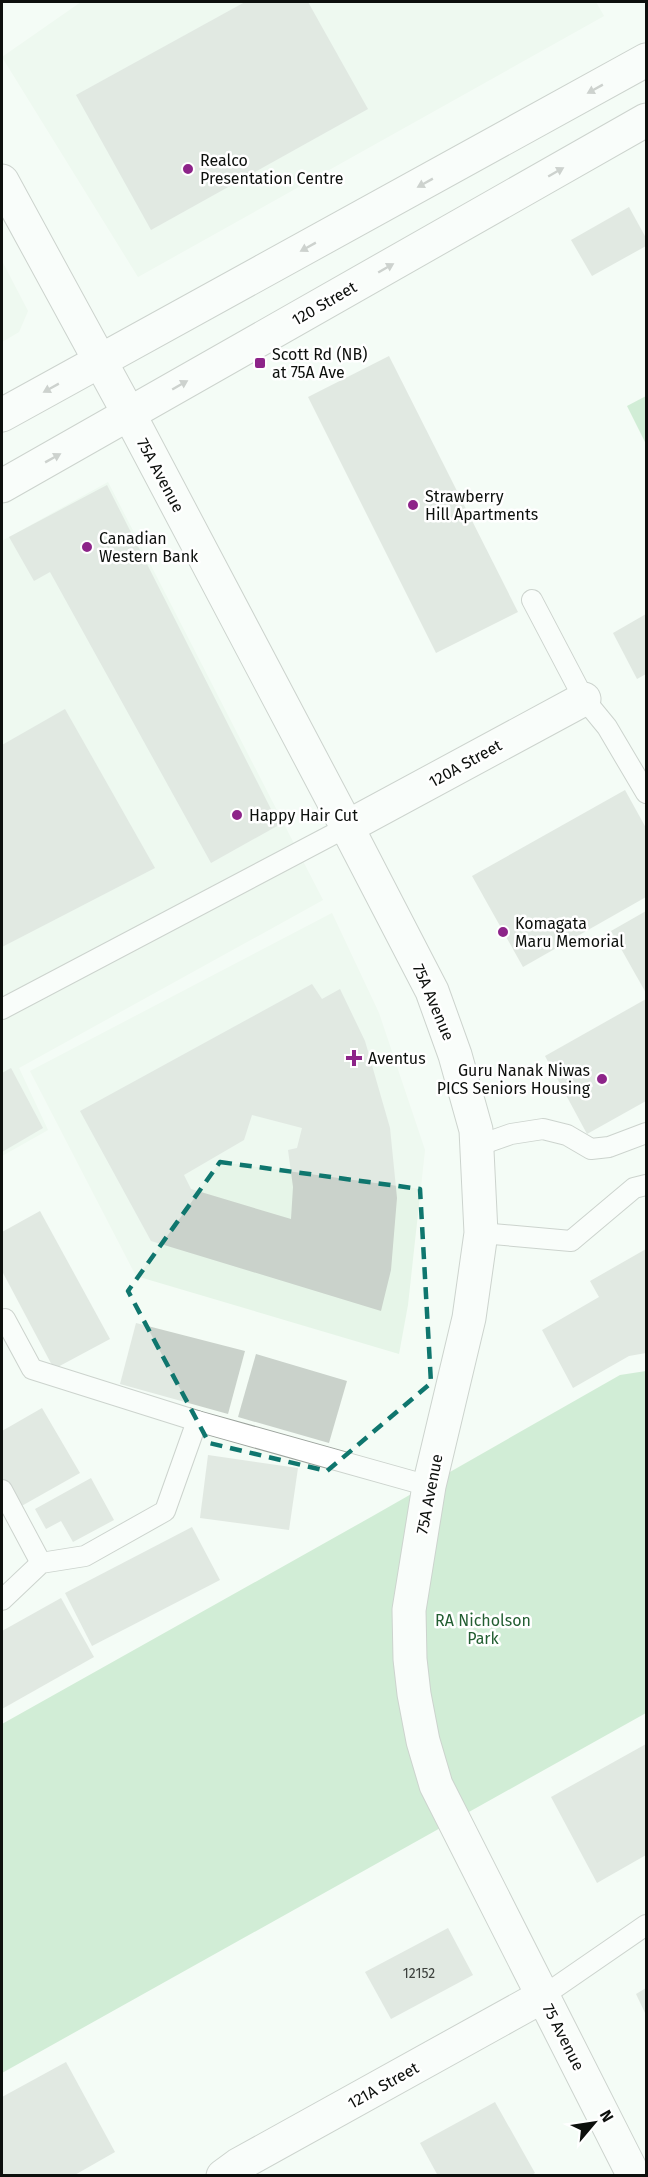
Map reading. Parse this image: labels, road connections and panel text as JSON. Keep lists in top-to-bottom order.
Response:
{
  "streets": {
    "street": [
      "120 Street",
      "75A Avenue",
      "120A Street",
      "75 Avenue",
      "121A Street"
    ]
  },
  "crossings": [
    ["120 Street", "75A Avenue"],
    ["75A Avenue", "120A Street"],
    ["75A Avenue", "75 Avenue"],
    ["75A Avenue", "121A Street"],
    ["75 Avenue", "121A Street"]
  ],
  "parks": ["RA Nicholson Park"],
  "places": {
    "other": [
      "Realco Presentation Centre",
      "Strawberry Hill Apartments",
      "Canadian Western Bank",
      "Happy Hair Cut",
      "Komagata Maru Memorial",
      "Guru Nanak Niwas PICS Seniors Housing"
    ],
    "transit": ["Scott Rd (NB) at 75A Ave"],
    "health": ["Aventus"]
  },
  "house_numbers": ["12152"],
  "north": "top right"
}
